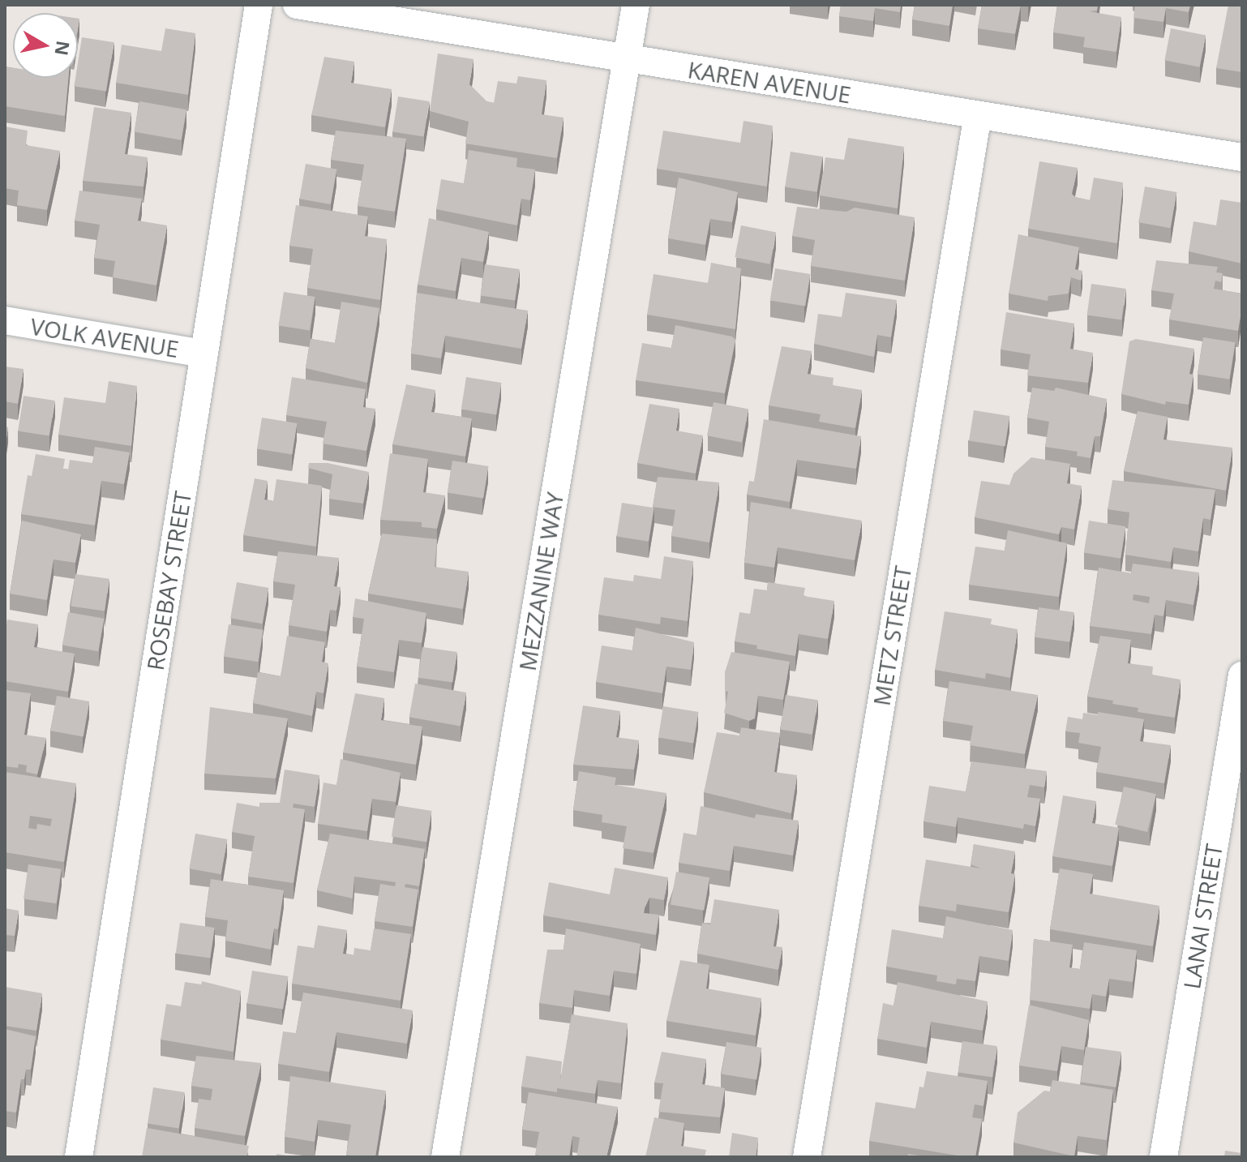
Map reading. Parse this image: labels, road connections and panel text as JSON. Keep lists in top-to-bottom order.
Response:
{
  "streets": {
    "street": [
      "KAREN AVENUE",
      "VOLK AVENUE",
      "ROSEBAY STREET",
      "MEZZANINE WAY",
      "METZ STREET",
      "LANAI STREET"
    ]
  },
  "crossings": [
    ["KAREN AVENUE", "MEZZANINE WAY"],
    ["KAREN AVENUE", "METZ STREET"],
    ["VOLK AVENUE", "ROSEBAY STREET"]
  ],
  "north": "right"
}
